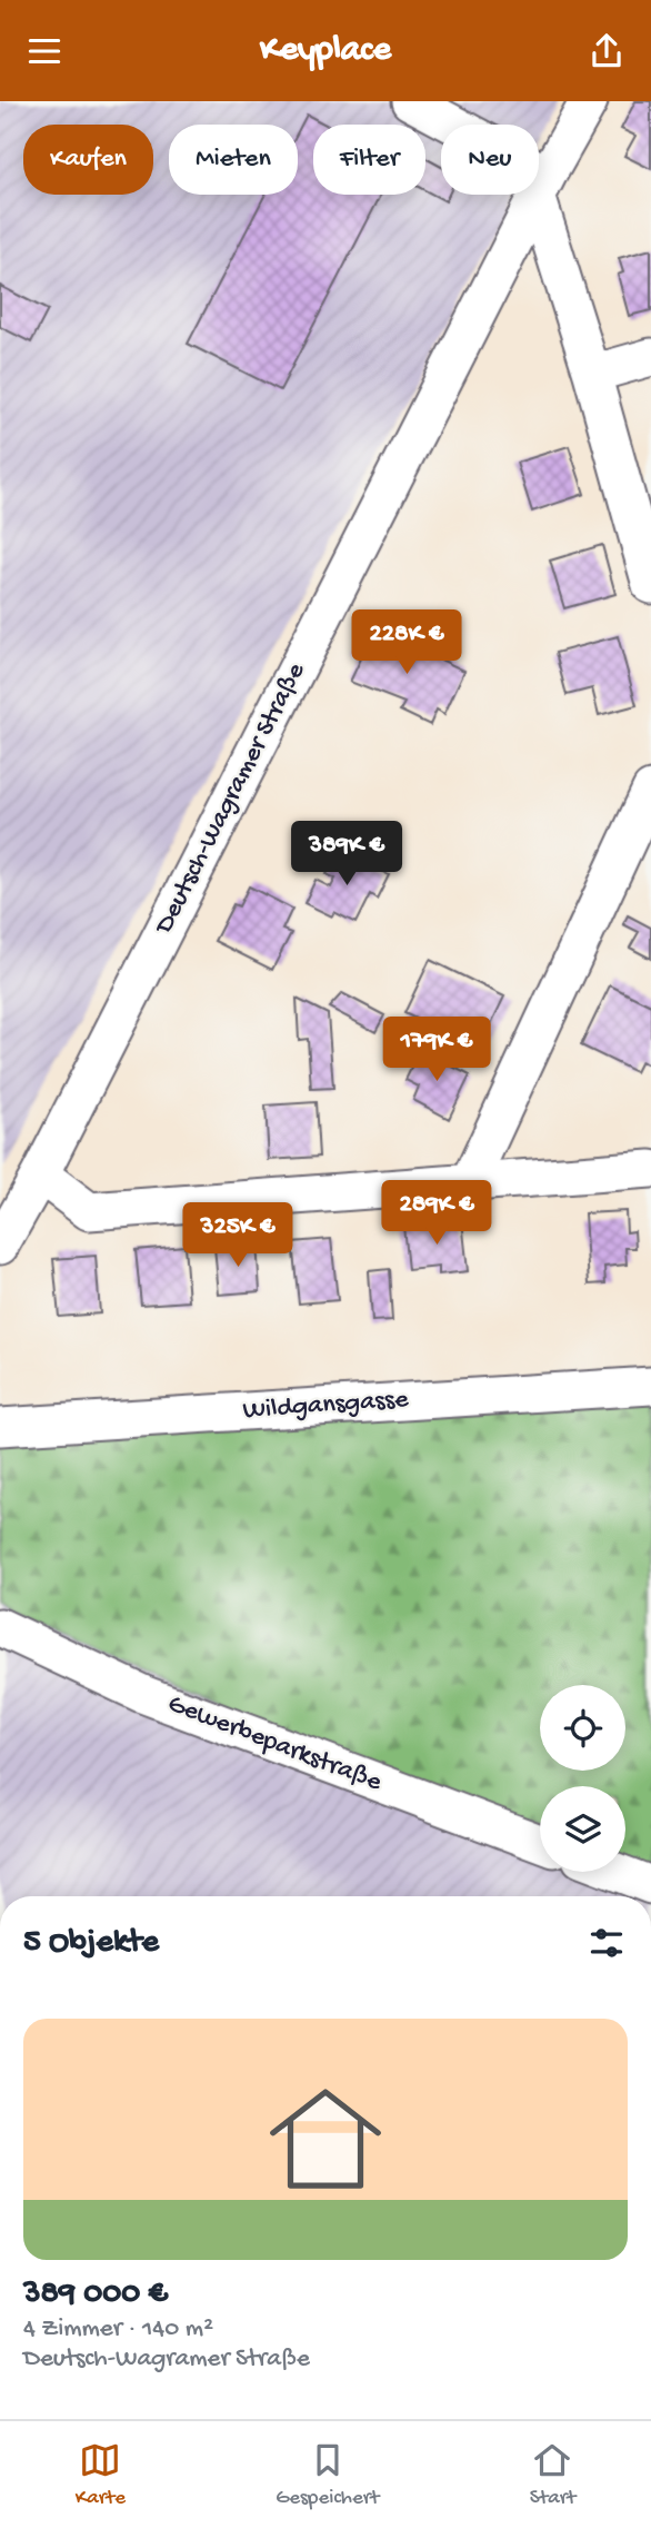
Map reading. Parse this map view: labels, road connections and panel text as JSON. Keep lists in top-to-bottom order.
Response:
{
  "streets": {
    "street": ["Deutsch-Wagramer Straße", "Wildgansgasse", "Gewerbeparkstraße"]
  },
  "page": {
    "header": "Keyplace",
    "chip": [
      "Kaufen",
      "Mieten",
      "Filter",
      "Neu"
    ],
    "price": [
      "228K €",
      "389K €",
      "179K €",
      "289K €",
      "325K €"
    ],
    "heading": "5 Objekte",
    "list": [
      {
        "name": "389 000 €",
        "note": "4 Zimmer · 140 m² · Deutsch-Wagramer Straße"
      }
    ],
    "tabs": ["Karte", "Gespeichert", "Start"]
  }
}
